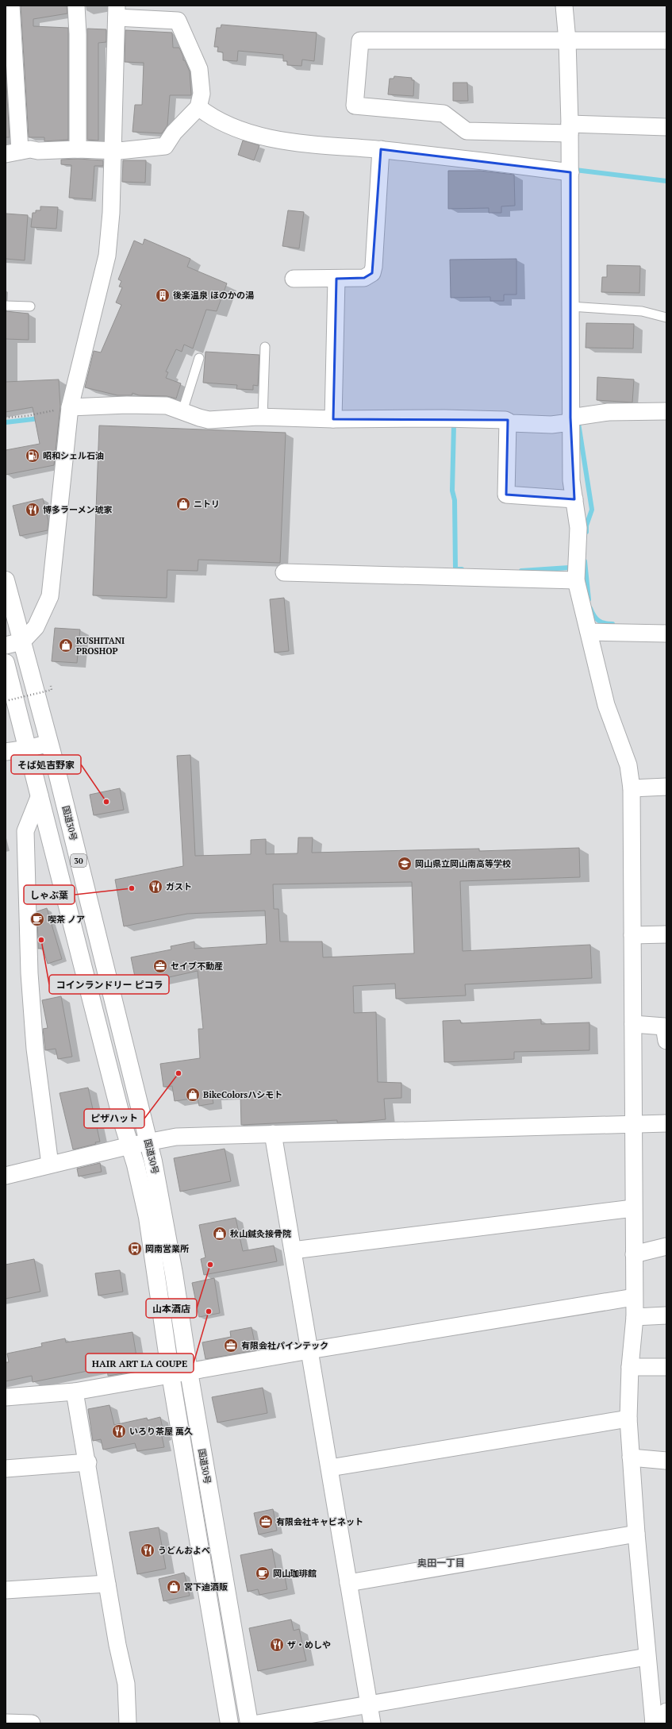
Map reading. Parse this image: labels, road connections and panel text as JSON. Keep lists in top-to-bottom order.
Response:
{
  "streets": {
    "highway": ["国道30号", "30"]
  },
  "districts": ["奥田一丁目"],
  "places": {
    "building": ["後楽温泉 ほのかの湯"],
    "fuel station": ["昭和シェル石油"],
    "shop": [
      "ニトリ",
      "KUSHITANI PROSHOP",
      "BikeColorsハシモト",
      "秋山鍼灸接骨院",
      "宮下迪酒販"
    ],
    "restaurant": [
      "博多ラーメン琥家",
      "ガスト",
      "いろり茶屋 萬久",
      "うどんおよべ",
      "ザ・めしや"
    ],
    "other": [
      "そば処吉野家",
      "しゃぶ葉",
      "コインランドリー ピコラ",
      "ピザハット",
      "山本酒店",
      "HAIR ART LA COUPE"
    ],
    "school or university": ["岡山県立岡山南高等学校"],
    "cafe": ["喫茶 ノア", "岡山珈琲館"],
    "office": ["セイブ不動産", "有限会社パインテック", "有限会社キャビネット"],
    "bus stop": ["岡南営業所"]
  }
}
